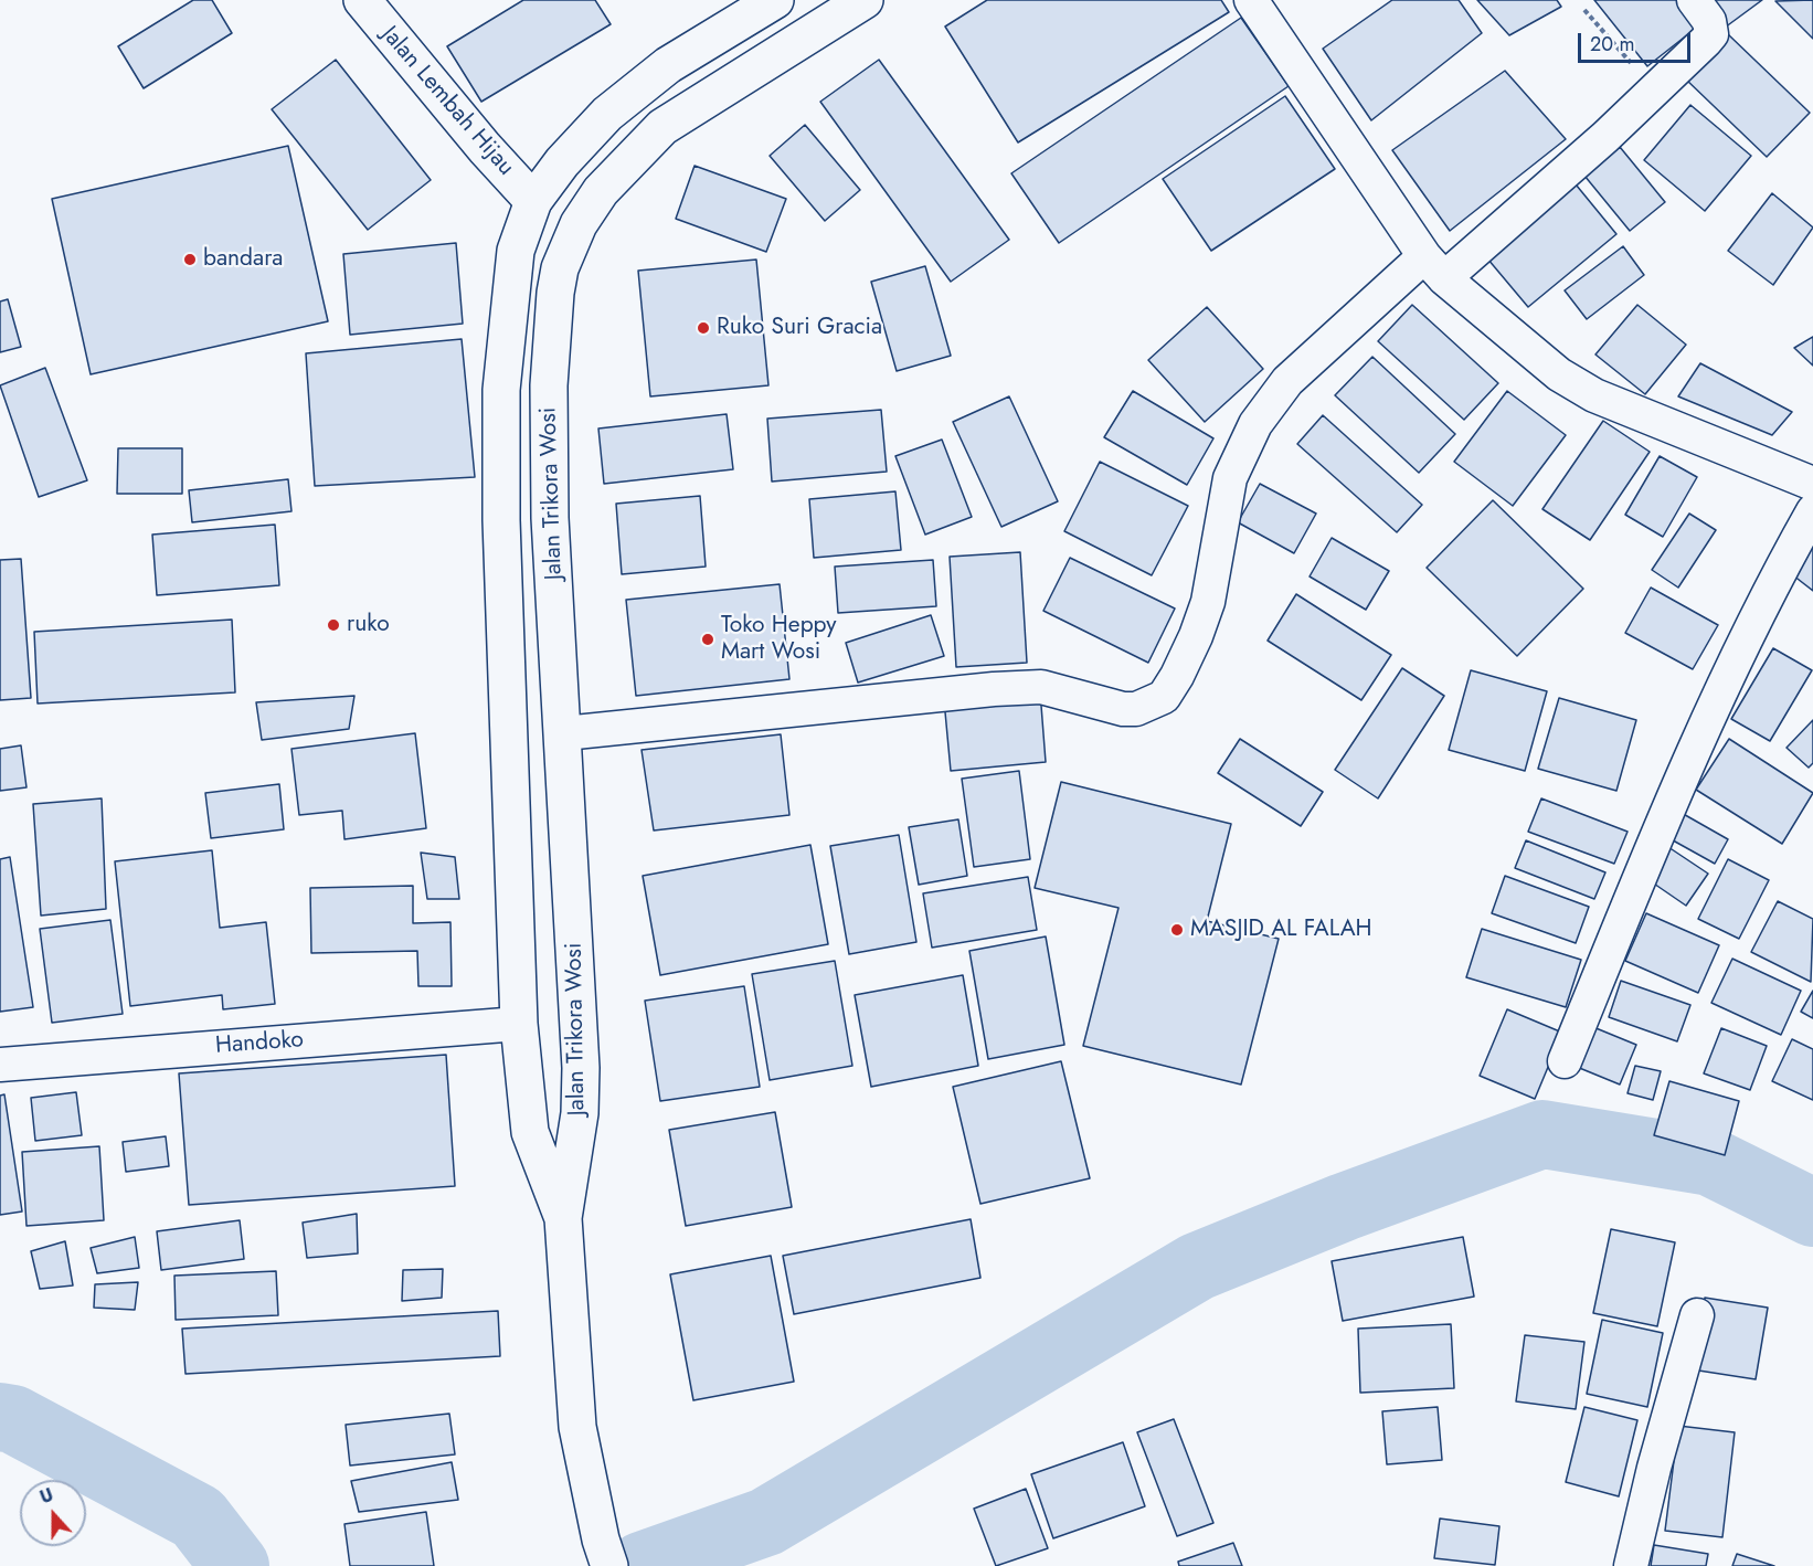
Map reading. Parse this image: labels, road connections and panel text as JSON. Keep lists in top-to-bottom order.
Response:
{
  "streets": {
    "main road": ["Jalan Lembah Hijau", "Jalan Trikora Wosi"],
    "street": ["Handoko"]
  },
  "crossings": [
    ["Jalan Lembah Hijau", "Jalan Trikora Wosi"],
    ["Jalan Trikora Wosi", "Handoko"]
  ],
  "places": [
    "bandara",
    "Ruko Suri Gracia",
    "ruko",
    "Toko Heppy Mart Wosi",
    "MASJID AL FALAH"
  ],
  "scale_bar": "20 m",
  "north": "top"
}
